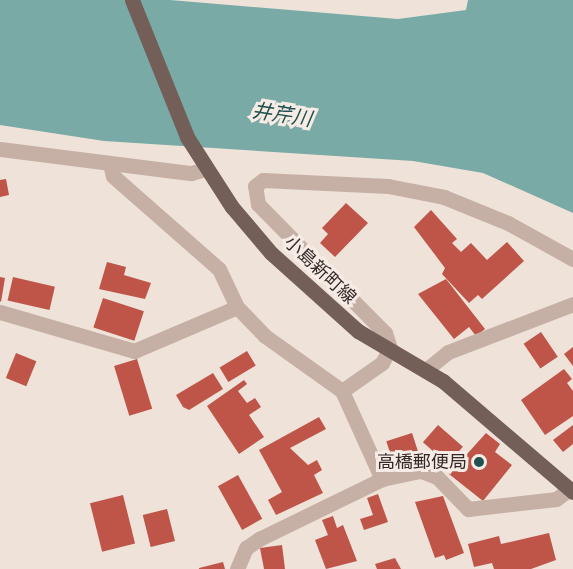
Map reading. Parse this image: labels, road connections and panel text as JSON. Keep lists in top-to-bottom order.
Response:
{
  "streets": {
    "main road": ["小島新町線"]
  },
  "water": ["井芹川"],
  "places": ["高橋郵便局"]
}
